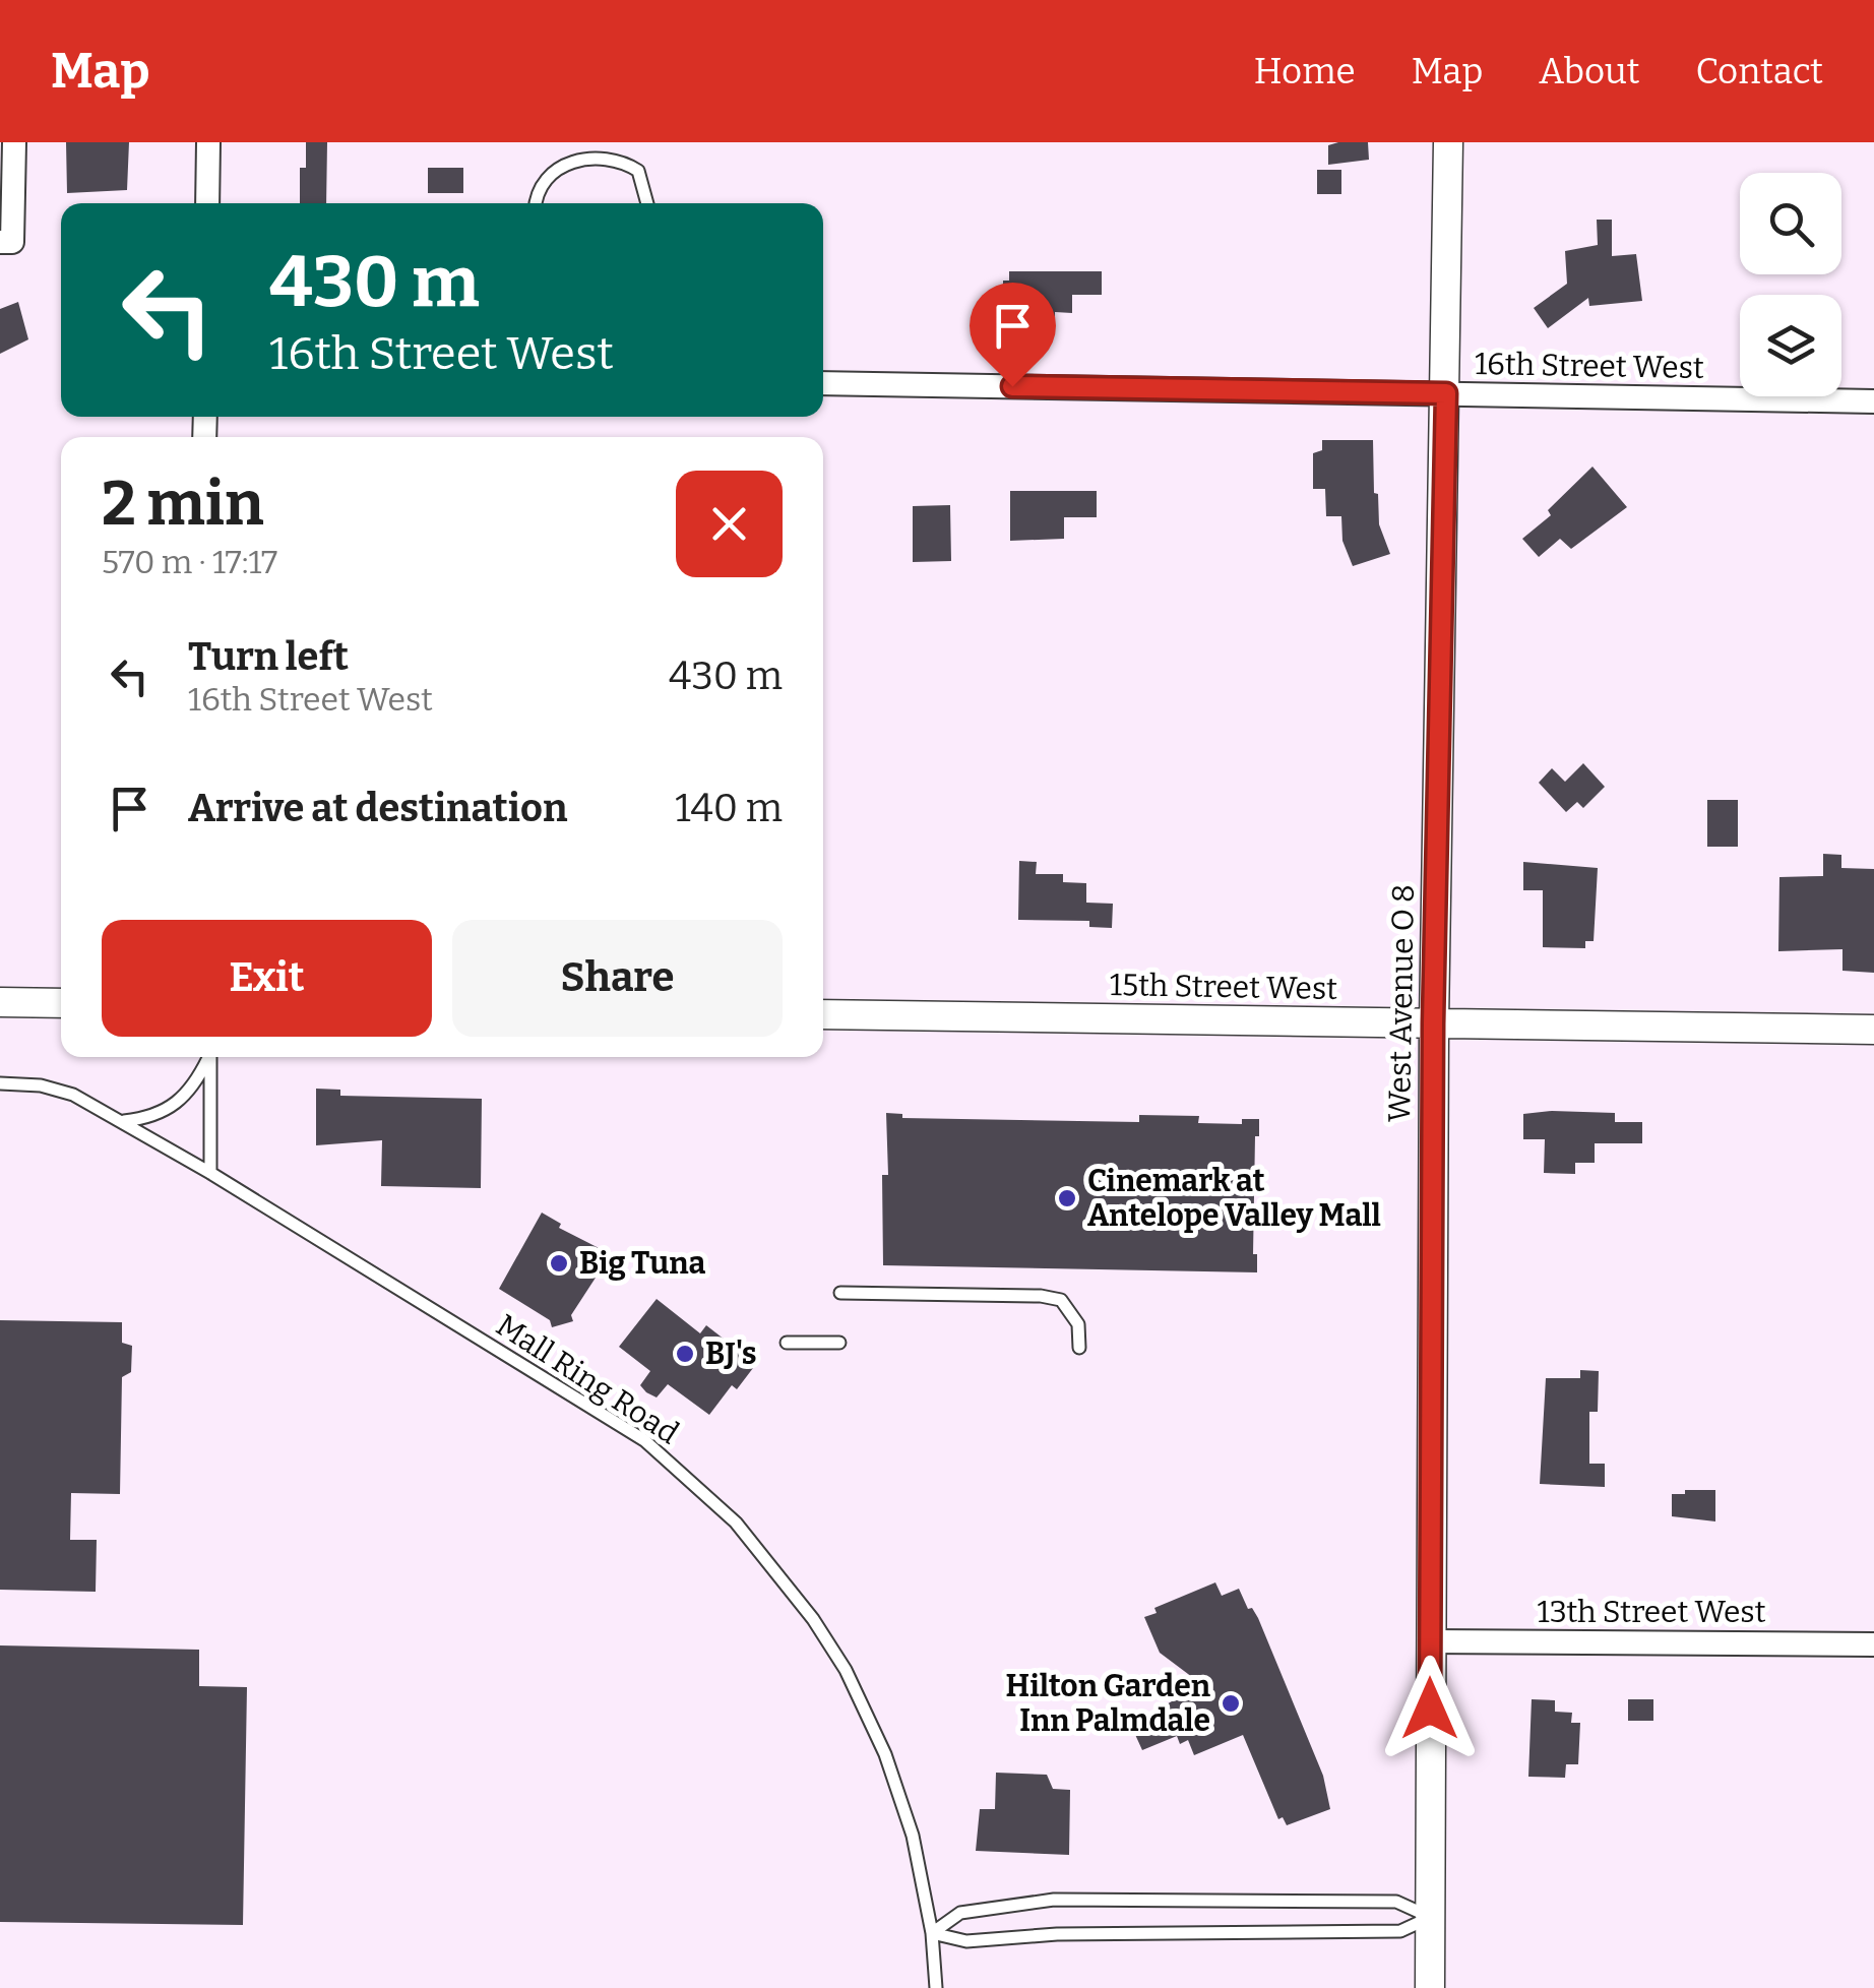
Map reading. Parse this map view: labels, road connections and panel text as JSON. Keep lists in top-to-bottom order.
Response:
{
  "streets": {
    "street": [
      "16th Street West",
      "15th Street West",
      "West Avenue O 8",
      "13th Street West"
    ],
    "lane": ["Mall Ring Road"]
  },
  "crossings": [
    ["16th Street West", "West Avenue O 8"],
    ["15th Street West", "West Avenue O 8"],
    ["West Avenue O 8", "13th Street West"]
  ],
  "places": [
    "Cinemark at Antelope Valley Mall",
    "Big Tuna",
    "BJ's",
    "Hilton Garden Inn Palmdale"
  ],
  "page": {
    "header": "Map",
    "nav": [
      "Home",
      "Map",
      "About",
      "Contact"
    ],
    "turn": ["430 m", "16th Street West"],
    "heading": ["2 min", "570 m · 17:17"],
    "list": [
      {
        "name": "Turn left",
        "note": "16th Street West",
        "value": "430 m"
      },
      {
        "name": "Arrive at destination",
        "value": "140 m"
      }
    ],
    "buttons": ["Exit", "Share"]
  }
}
